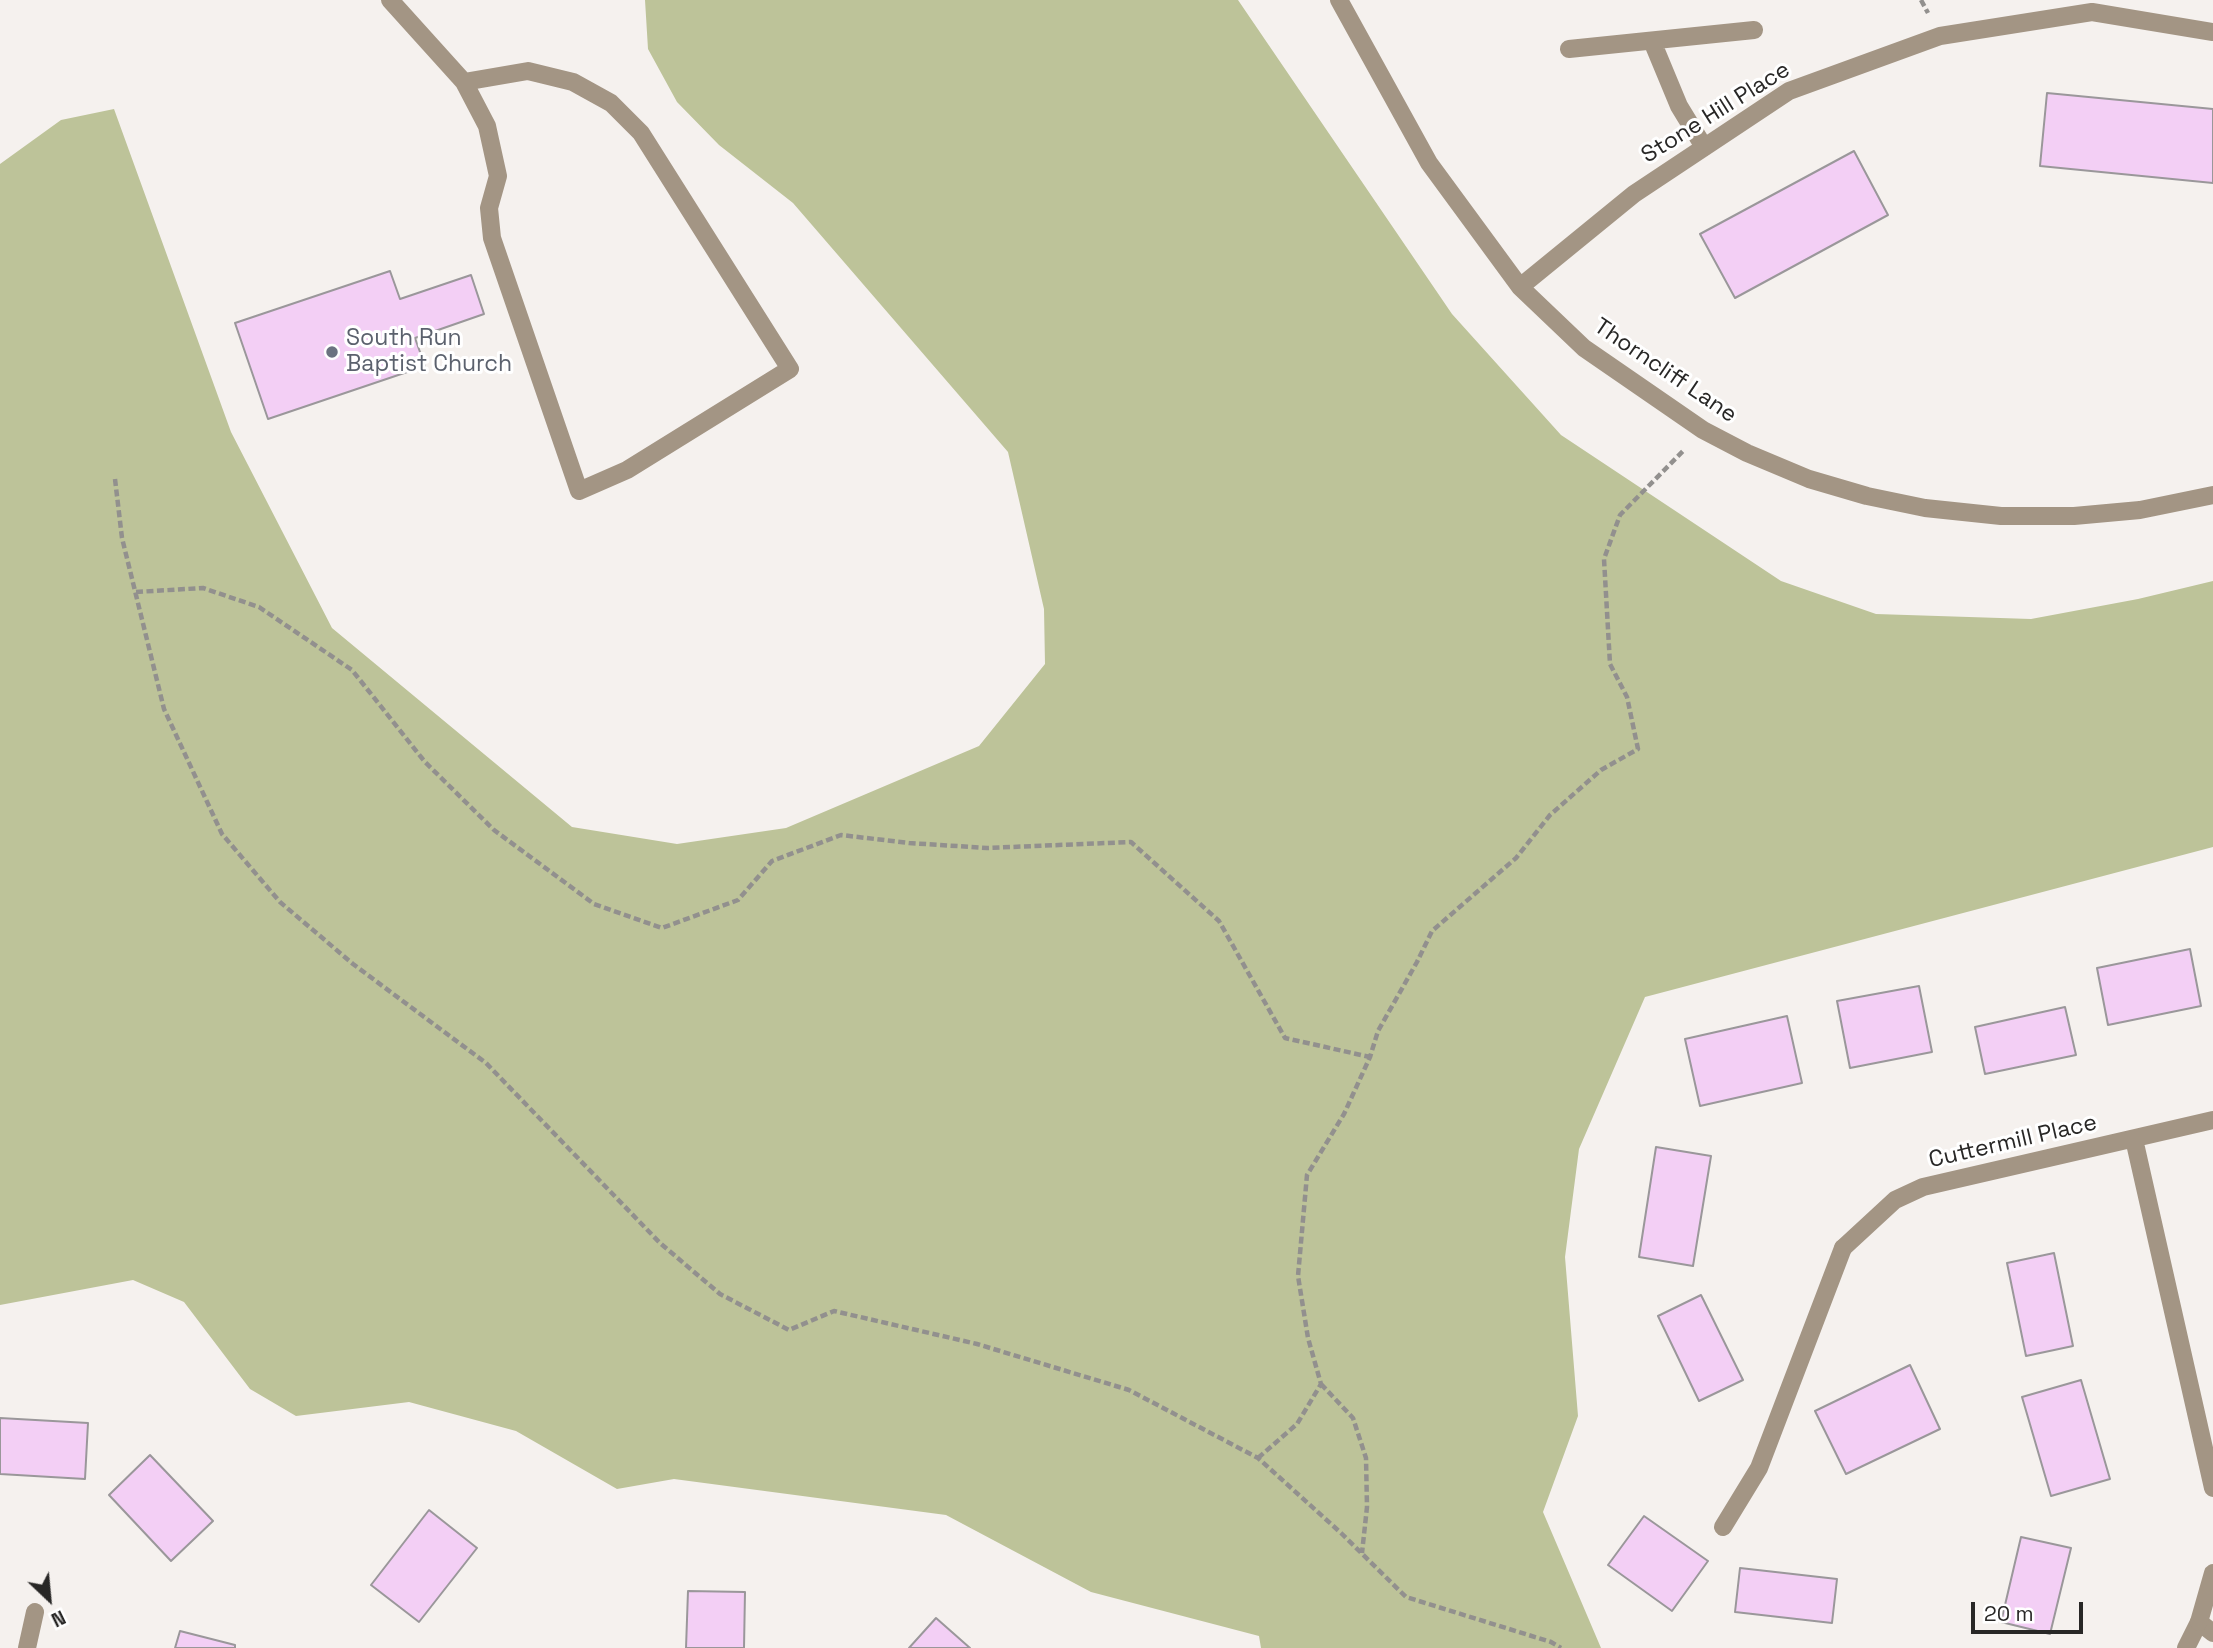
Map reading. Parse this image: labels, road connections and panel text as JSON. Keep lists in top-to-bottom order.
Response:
{
  "streets": {
    "street": ["Stone Hill Place", "Thorncliff Lane", "Cuttermill Place"]
  },
  "crossings": [
    ["Stone Hill Place", "Thorncliff Lane"]
  ],
  "places": ["South Run Baptist Church"],
  "scale_bar": "20 m",
  "north": "bottom right"
}
